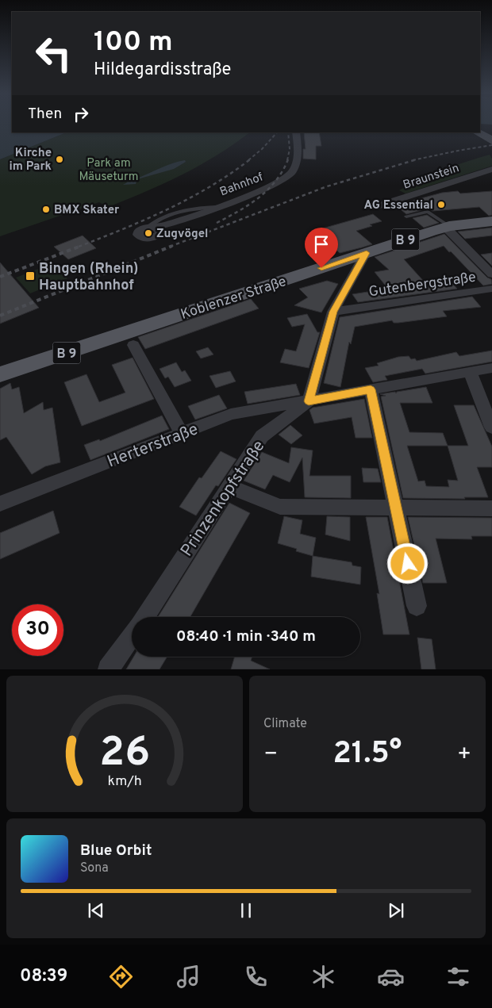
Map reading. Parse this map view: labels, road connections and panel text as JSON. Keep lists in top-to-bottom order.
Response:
{
  "streets": {
    "main road": ["B 9", "Koblenzer Straße"],
    "street": [
      "Braunstein",
      "Bahnhof",
      "Gutenbergstraße",
      "Herterstraße",
      "Prinzenkopfstraße"
    ]
  },
  "crossings": [
    ["Herterstraße", "Prinzenkopfstraße"]
  ],
  "parks": ["Park am Mäuseturm"],
  "places": {
    "other": [
      "Kirche im Park",
      "AG Essential",
      "BMX Skater",
      "Zugvögel"
    ],
    "transit": ["Bingen (Rhein) Hauptbahnhof"]
  },
  "page": {
    "turn": ["100 m", "Hildegardisstraße"],
    "then": "Then",
    "limit": "30",
    "trip": "08:40 · 1 min · 340 m",
    "tile": "Climate",
    "heat": ["−", "21.5°", "+"],
    "song": ["Blue Orbit", "Sona"],
    "tabs": "08:39",
    "gauge": ["26", "km/h"]
  }
}
